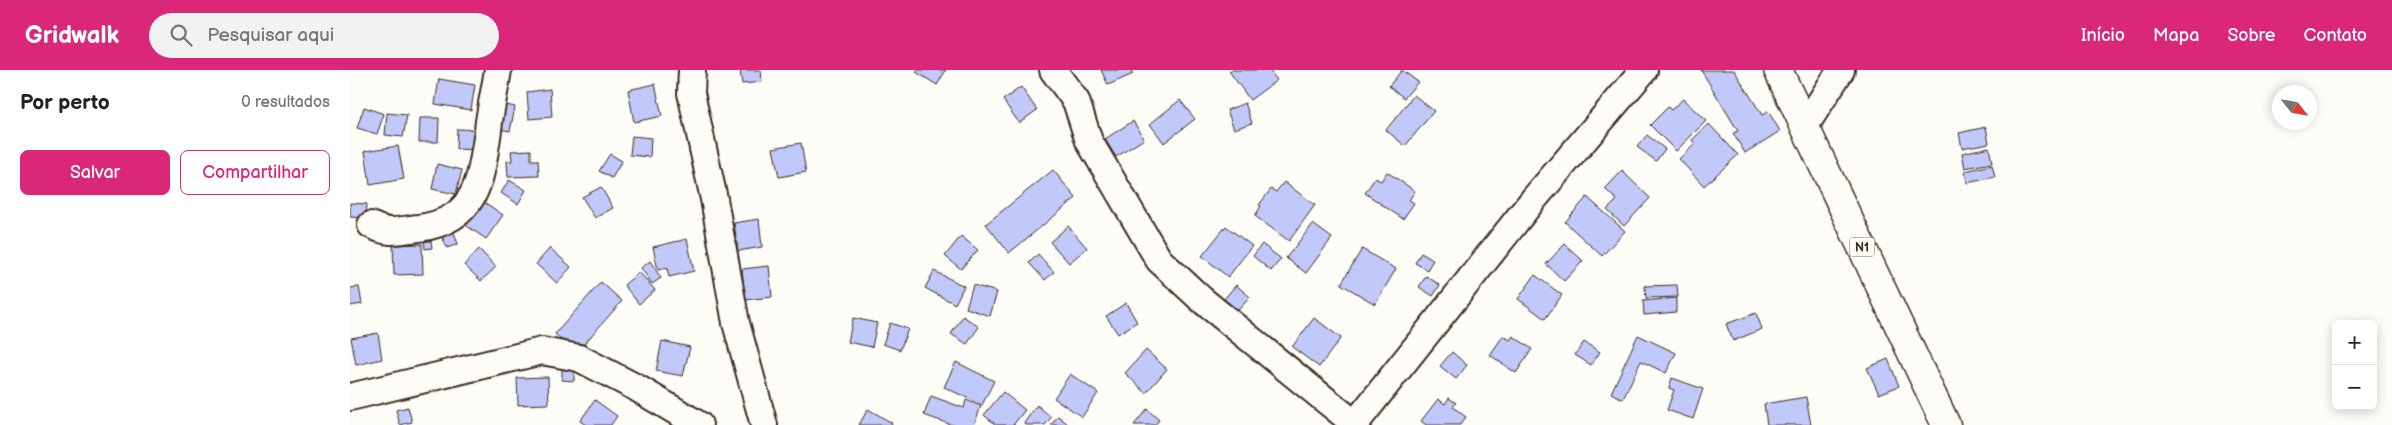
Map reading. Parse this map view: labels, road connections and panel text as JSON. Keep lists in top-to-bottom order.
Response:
{
  "streets": {
    "highway": ["N1"]
  },
  "north": "bottom right",
  "page": {
    "header": "Gridwalk",
    "search": "Pesquisar aqui",
    "nav": [
      "Início",
      "Mapa",
      "Sobre",
      "Contato"
    ],
    "heading": ["Por perto", "0 resultados"],
    "buttons": ["Salvar", "Compartilhar"],
    "map_buttons": ["+", "−"]
  }
}
